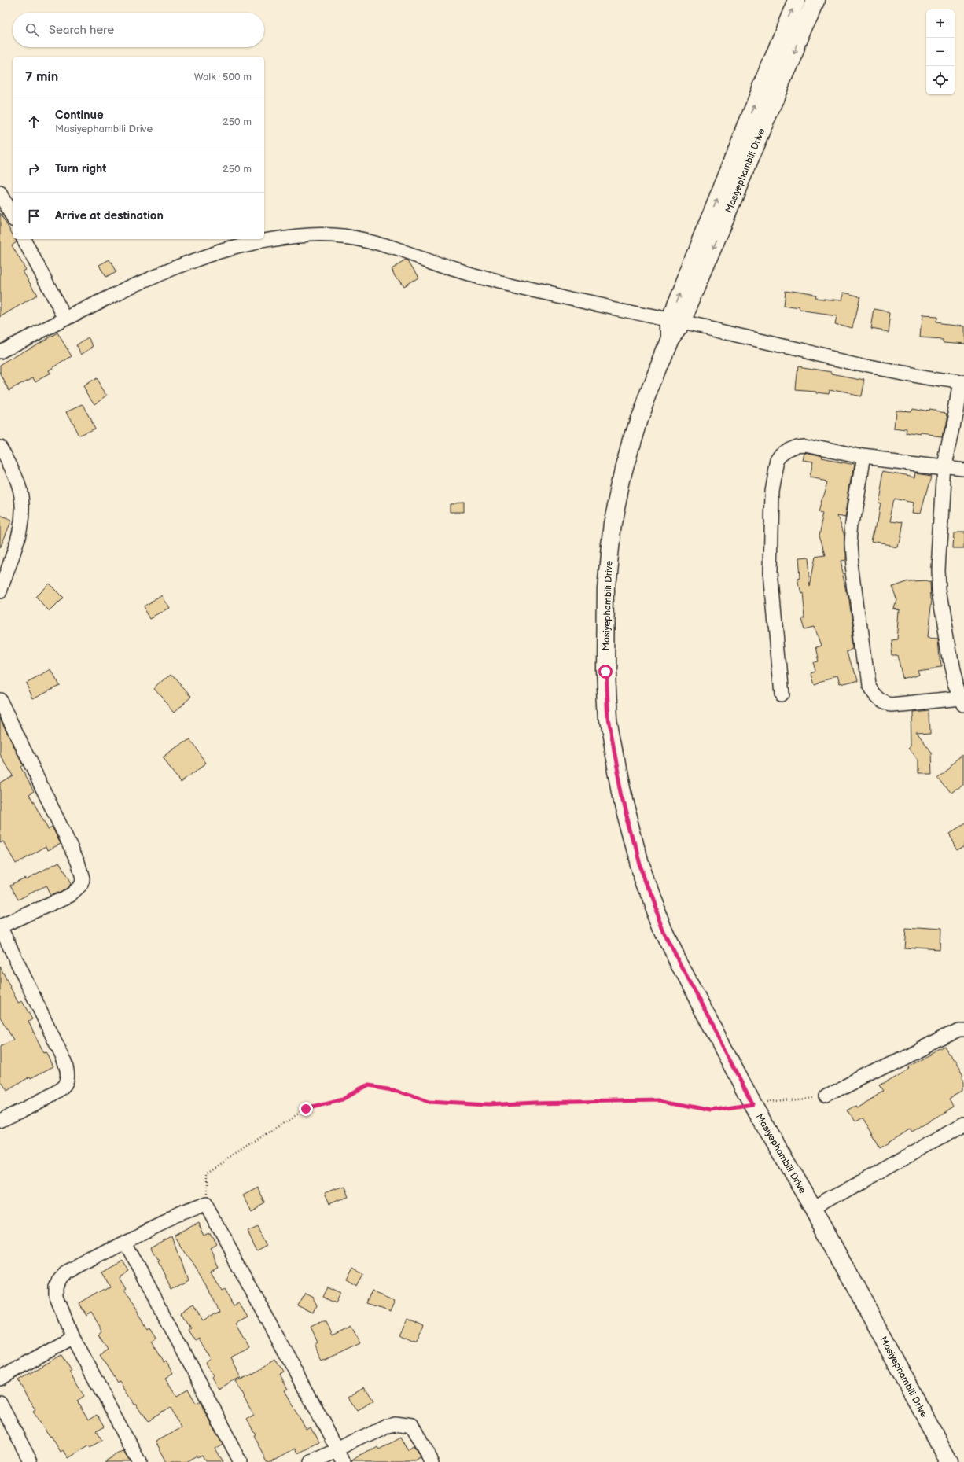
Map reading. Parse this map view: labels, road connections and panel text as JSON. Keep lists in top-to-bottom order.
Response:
{
  "streets": {
    "main road": ["Masiyephambili Drive"]
  },
  "page": {
    "map_buttons": ["+", "−"],
    "search": "Search here",
    "heading": ["7 min", "Walk · 500 m"],
    "list": [
      ["Continue", "Masiyephambili Drive", "250 m"],
      ["Turn right", "250 m"],
      "Arrive at destination"
    ]
  }
}
